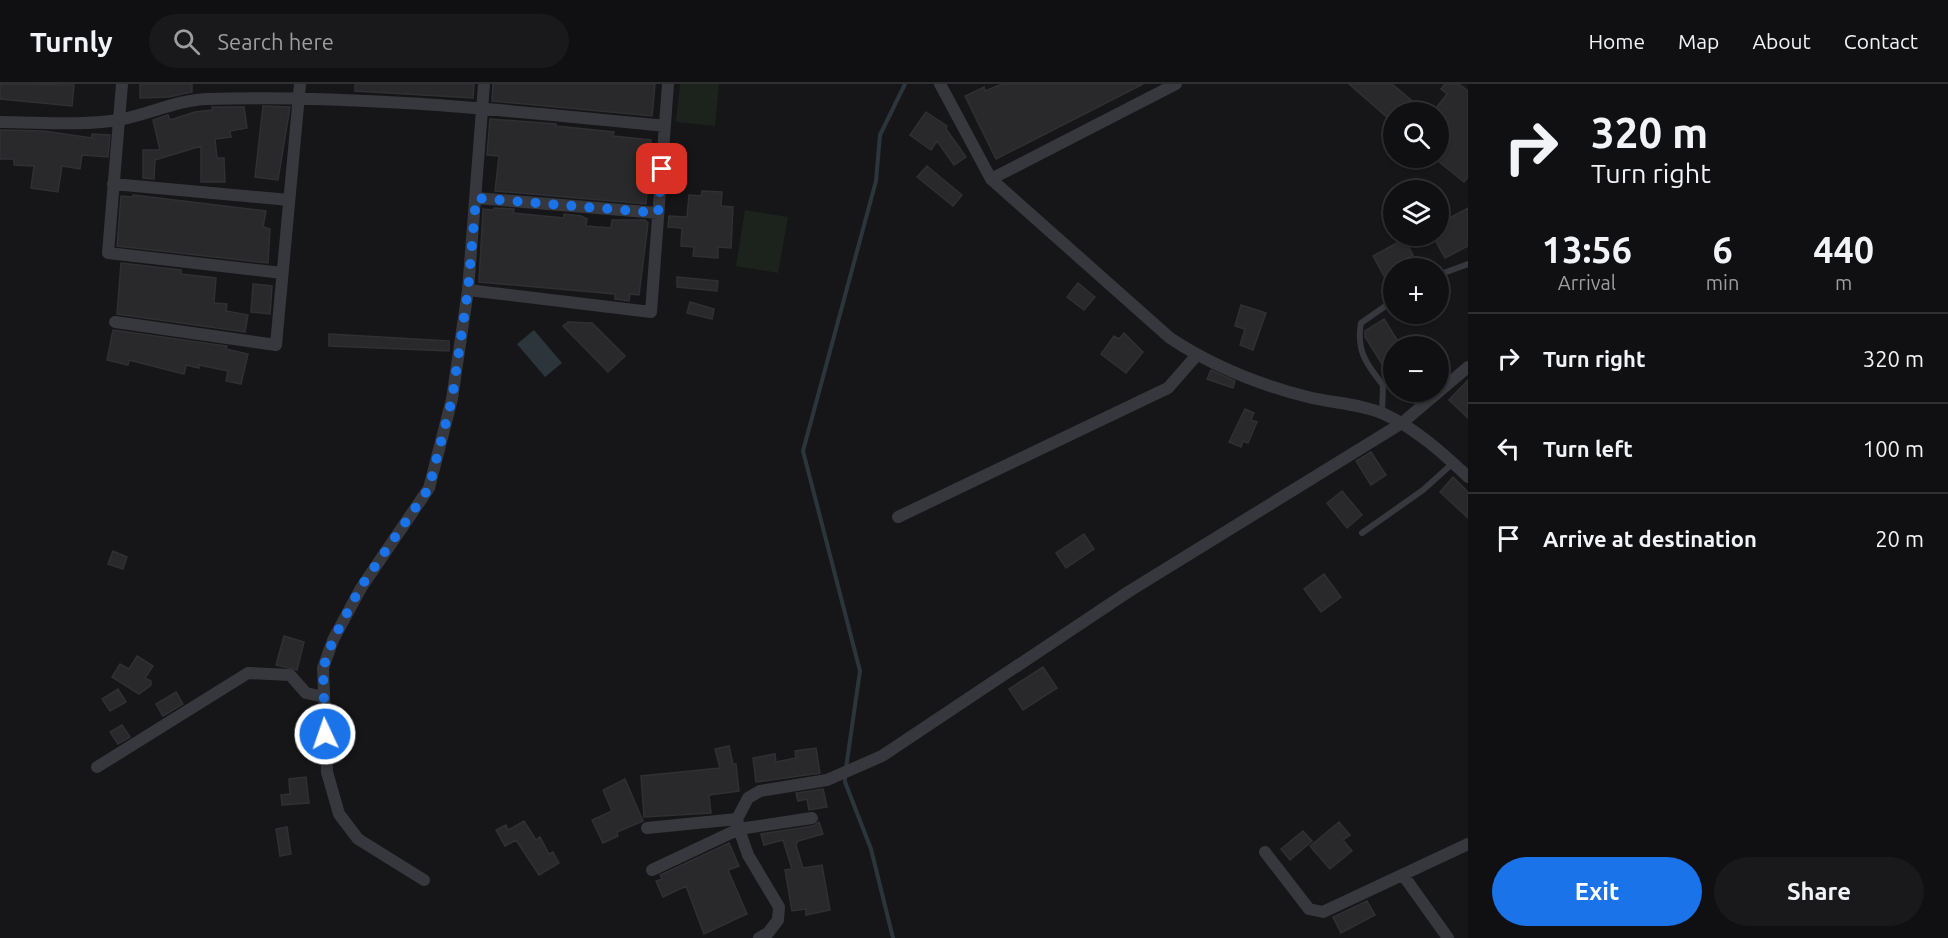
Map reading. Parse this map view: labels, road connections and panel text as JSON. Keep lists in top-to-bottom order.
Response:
{
  "page": {
    "header": "Turnly",
    "search": "Search here",
    "nav": [
      "Home",
      "Map",
      "About",
      "Contact"
    ],
    "turn": ["320 m", "Turn right"],
    "map_buttons": ["+", "−"],
    "eta": [
      "13:56",
      "Arrival",
      "6",
      "min",
      "440",
      "m"
    ],
    "list": [
      {
        "name": "Turn right",
        "value": "320 m"
      },
      {
        "name": "Turn left",
        "value": "100 m"
      },
      {
        "name": "Arrive at destination",
        "value": "20 m"
      }
    ],
    "buttons": ["Exit", "Share"]
  }
}
